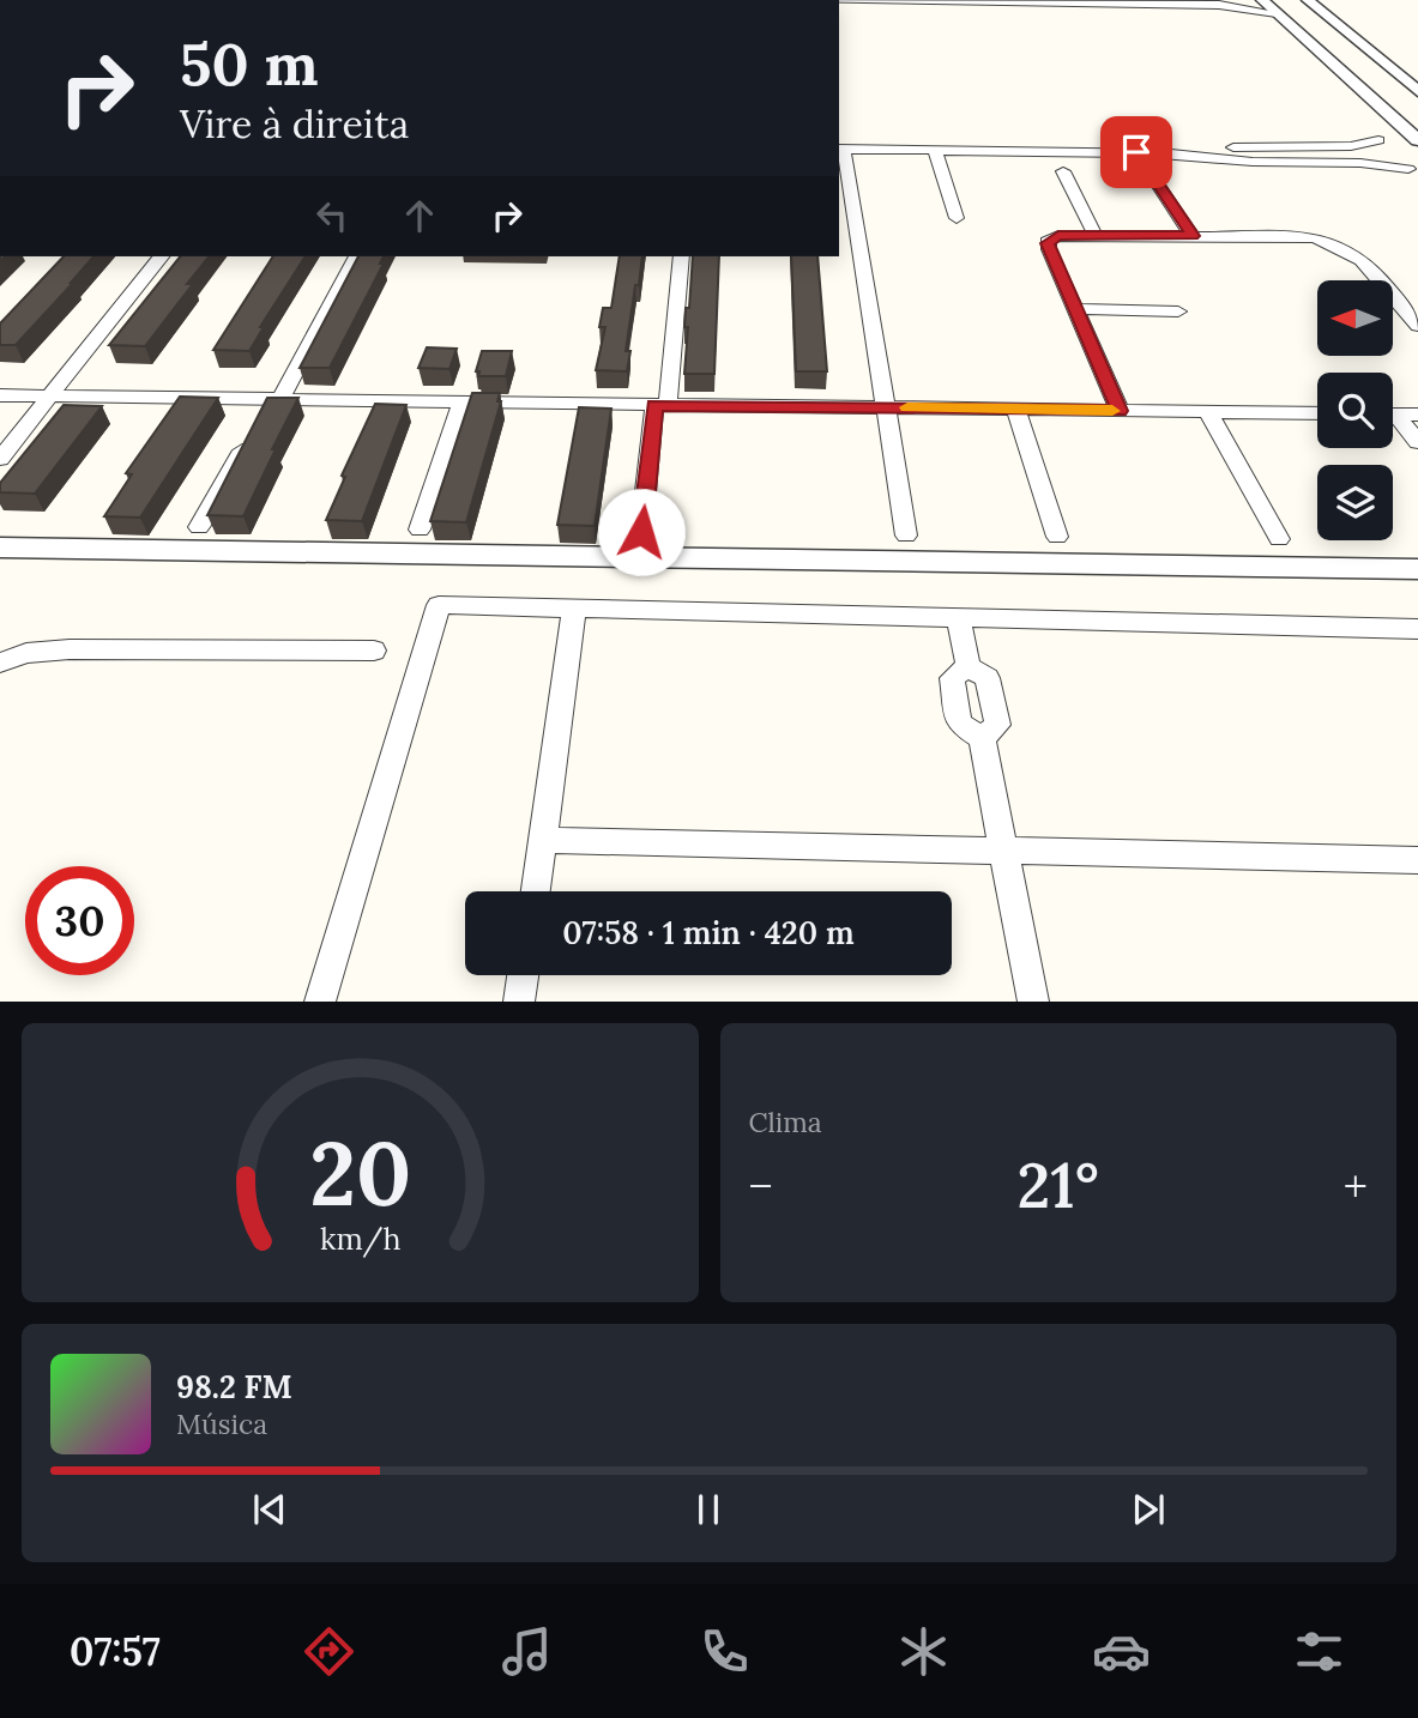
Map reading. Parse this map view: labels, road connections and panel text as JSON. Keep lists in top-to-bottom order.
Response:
{
  "north": "left",
  "page": {
    "turn": ["50 m", "Vire à direita"],
    "limit": "30",
    "trip": "07:58 · 1 min · 420 m",
    "tile": "Clima",
    "heat": ["−", "21°", "+"],
    "song": ["98.2 FM", "Música"],
    "tabs": "07:57",
    "gauge": ["20", "km/h"]
  }
}
